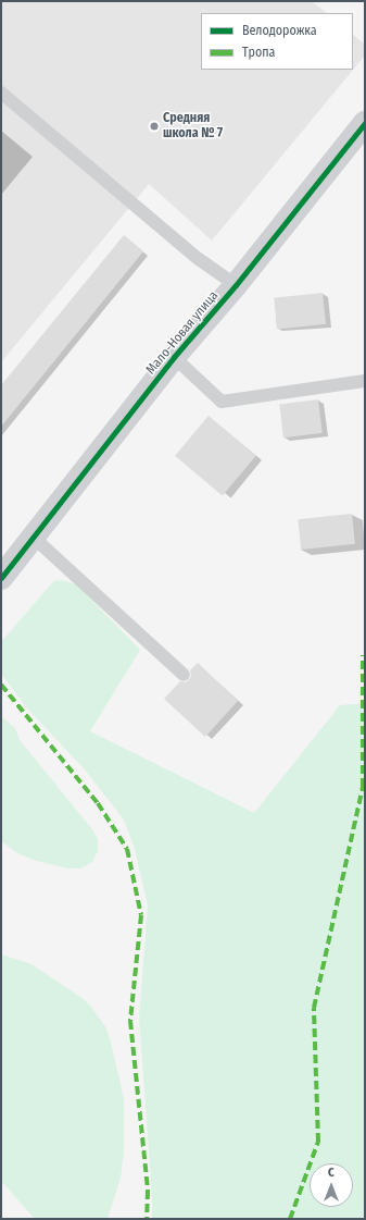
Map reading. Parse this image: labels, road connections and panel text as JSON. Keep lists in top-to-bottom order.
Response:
{
  "streets": {
    "street": ["Мало-Новая улица"]
  },
  "places": ["Средняя школа № 7"],
  "legend": ["Велодорожка", "Тропа"],
  "north": "top"
}
